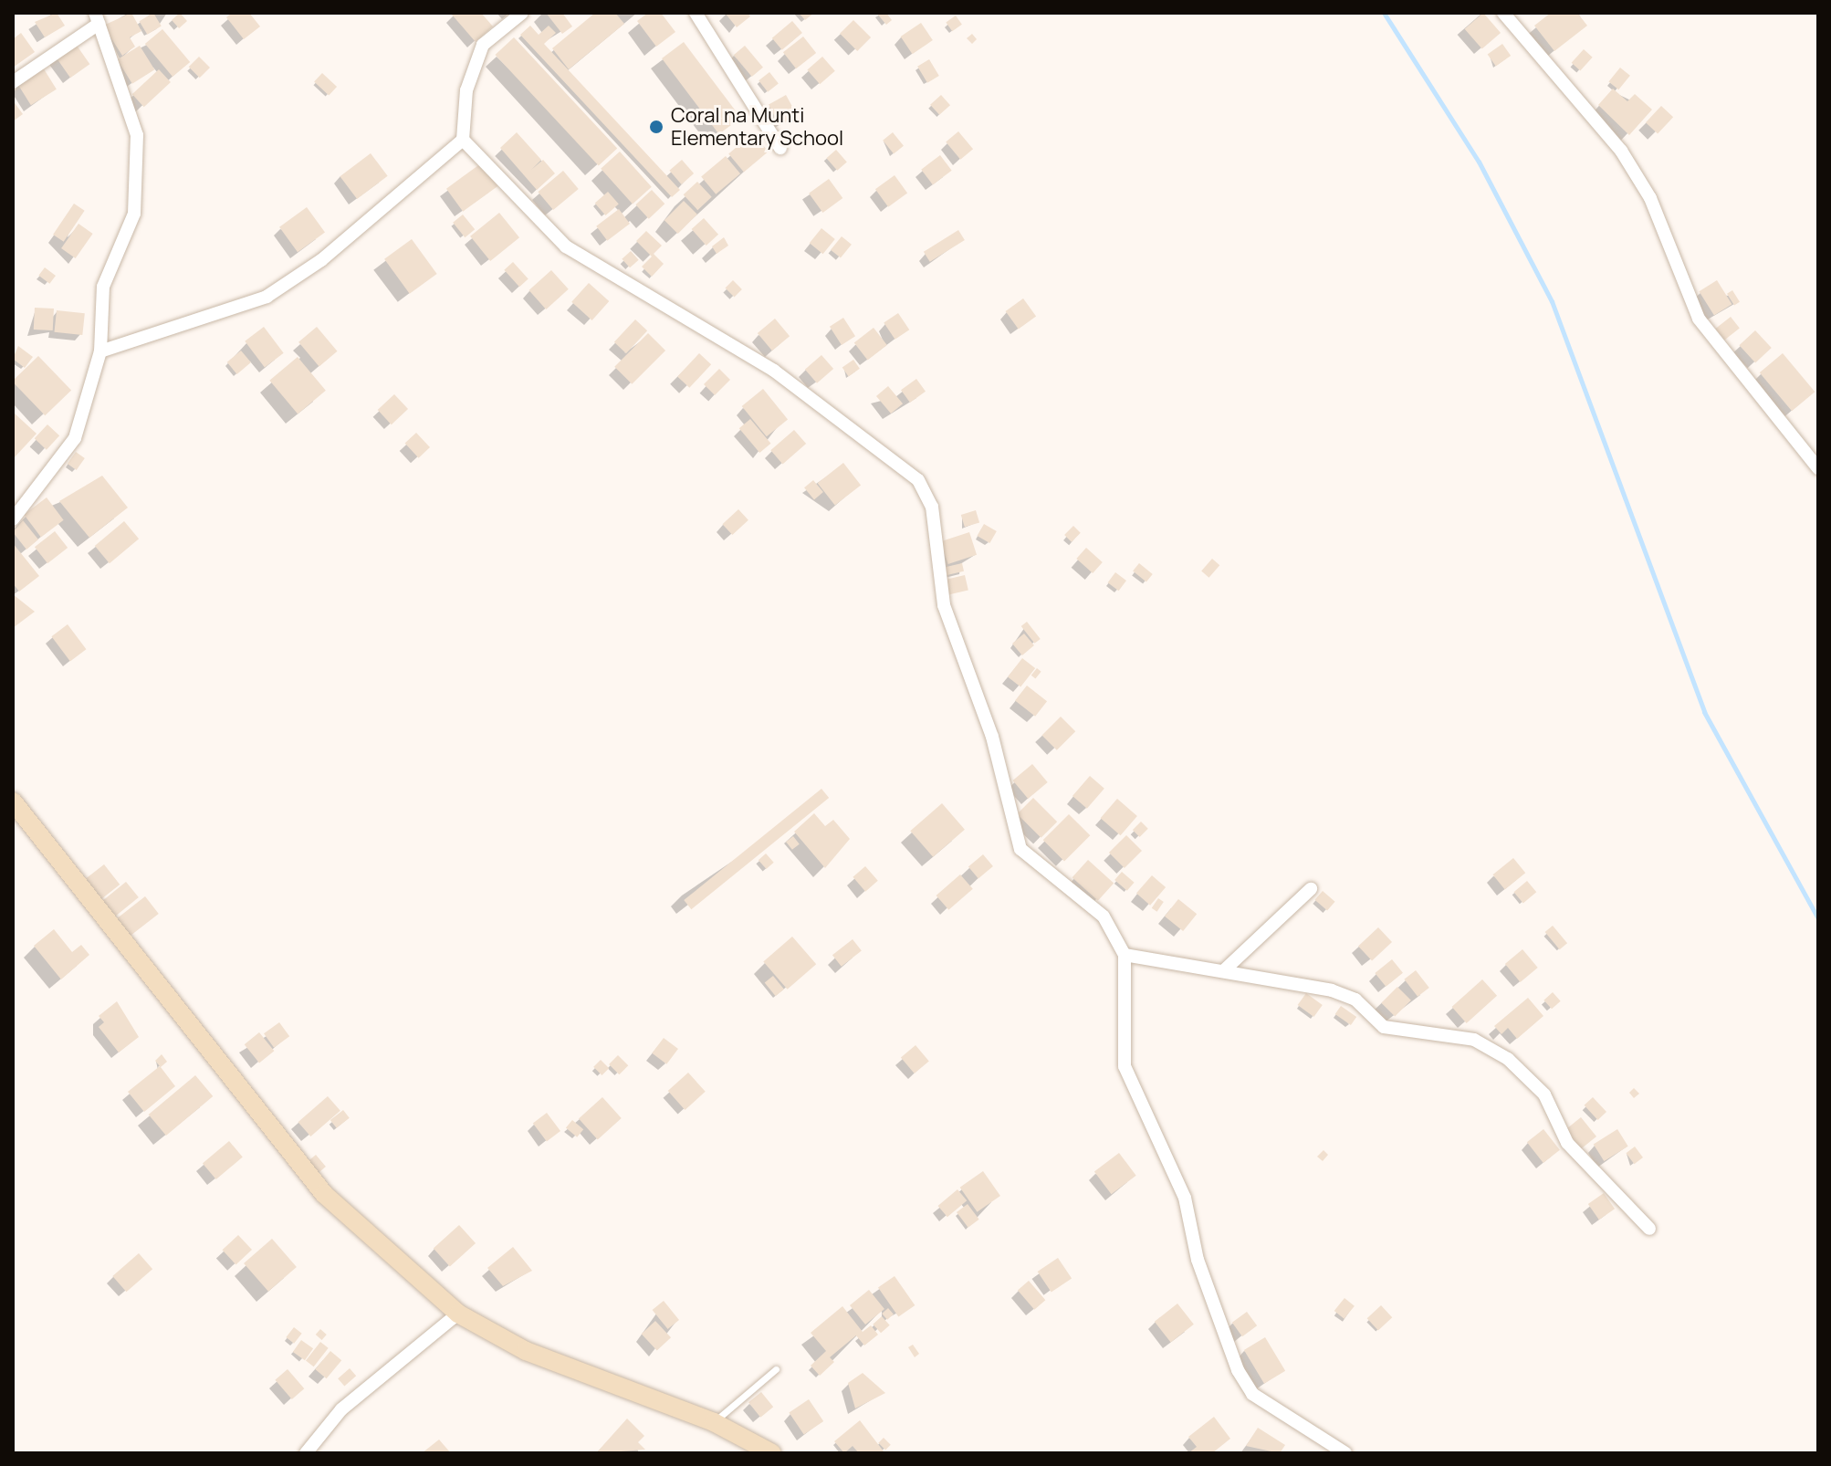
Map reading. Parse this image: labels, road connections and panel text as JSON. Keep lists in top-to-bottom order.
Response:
{
  "places": ["Coral na Munti Elementary School"]
}
